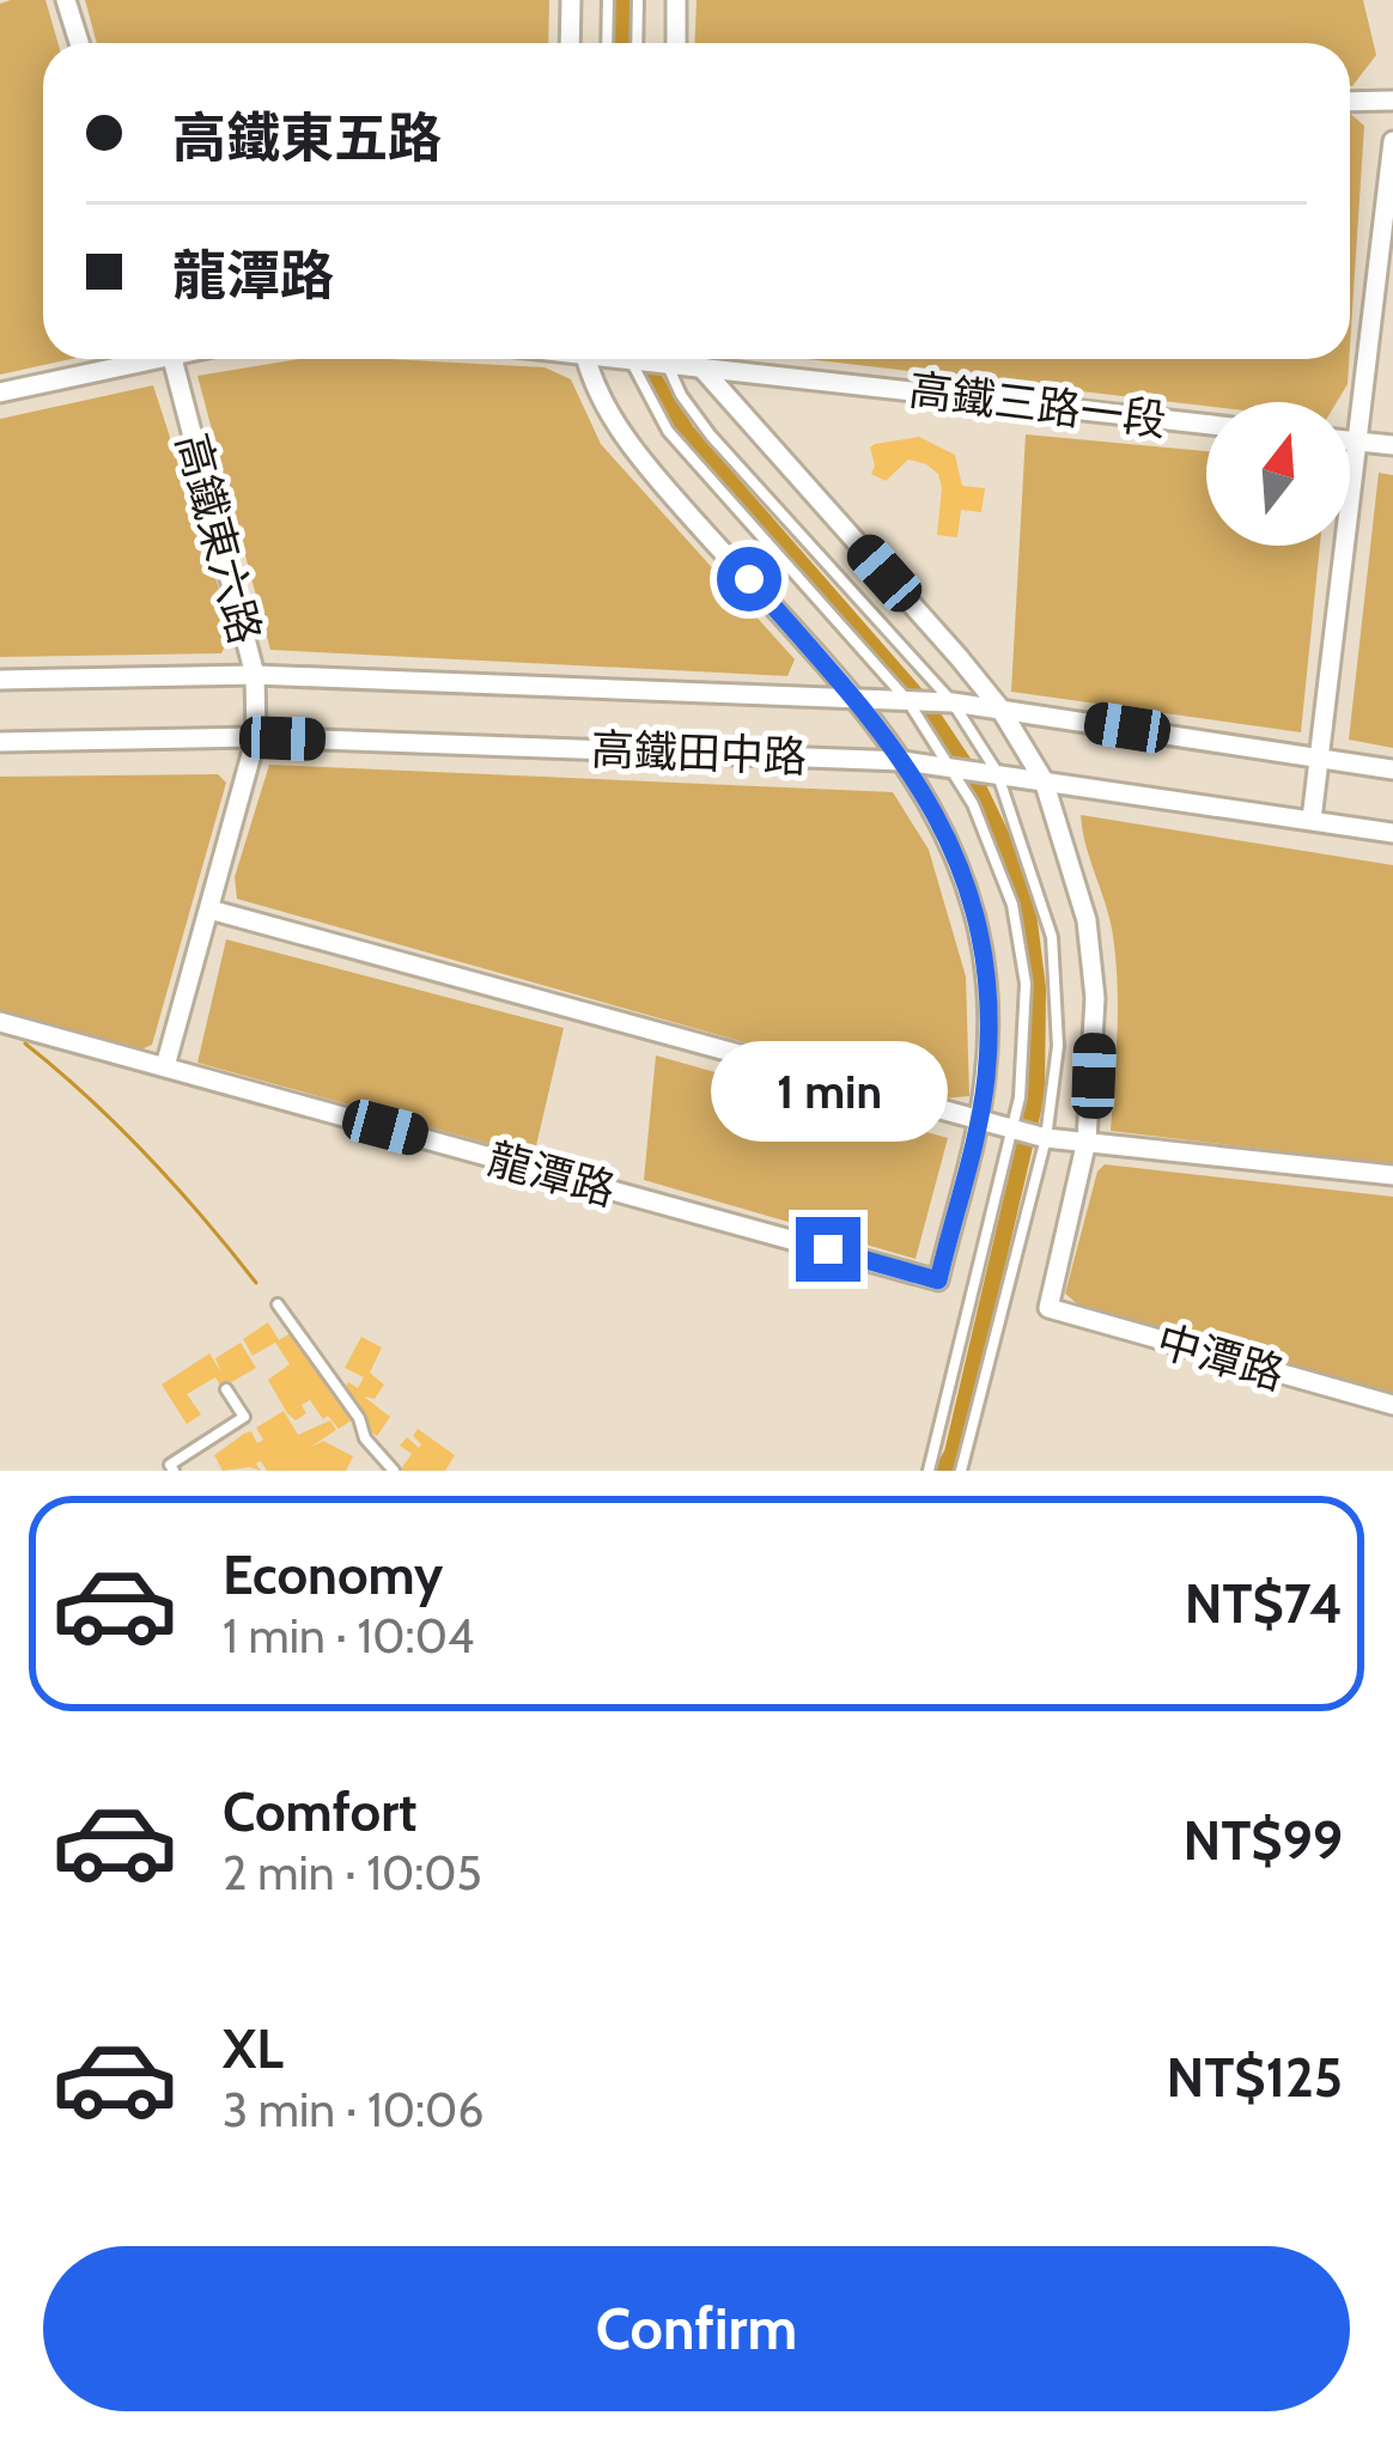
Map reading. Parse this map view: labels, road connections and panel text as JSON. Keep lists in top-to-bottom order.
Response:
{
  "streets": {
    "street": [
      "高鐵三路一段",
      "高鐵東六路",
      "高鐵田中路",
      "龍潭路",
      "中潭路"
    ]
  },
  "crossings": [
    ["高鐵東六路", "高鐵田中路"],
    ["高鐵東六路", "龍潭路"]
  ],
  "north": "top",
  "page": {
    "banner": ["高鐵東五路", "龍潭路"],
    "bubble": "1 min",
    "list": [
      {
        "name": "Economy",
        "note": "1 min · 10:04",
        "value": "NT$74"
      },
      {
        "name": "Comfort",
        "note": "2 min · 10:05",
        "value": "NT$99"
      },
      {
        "name": "XL",
        "note": "3 min · 10:06",
        "value": "NT$125"
      }
    ],
    "buttons": "Confirm"
  }
}
